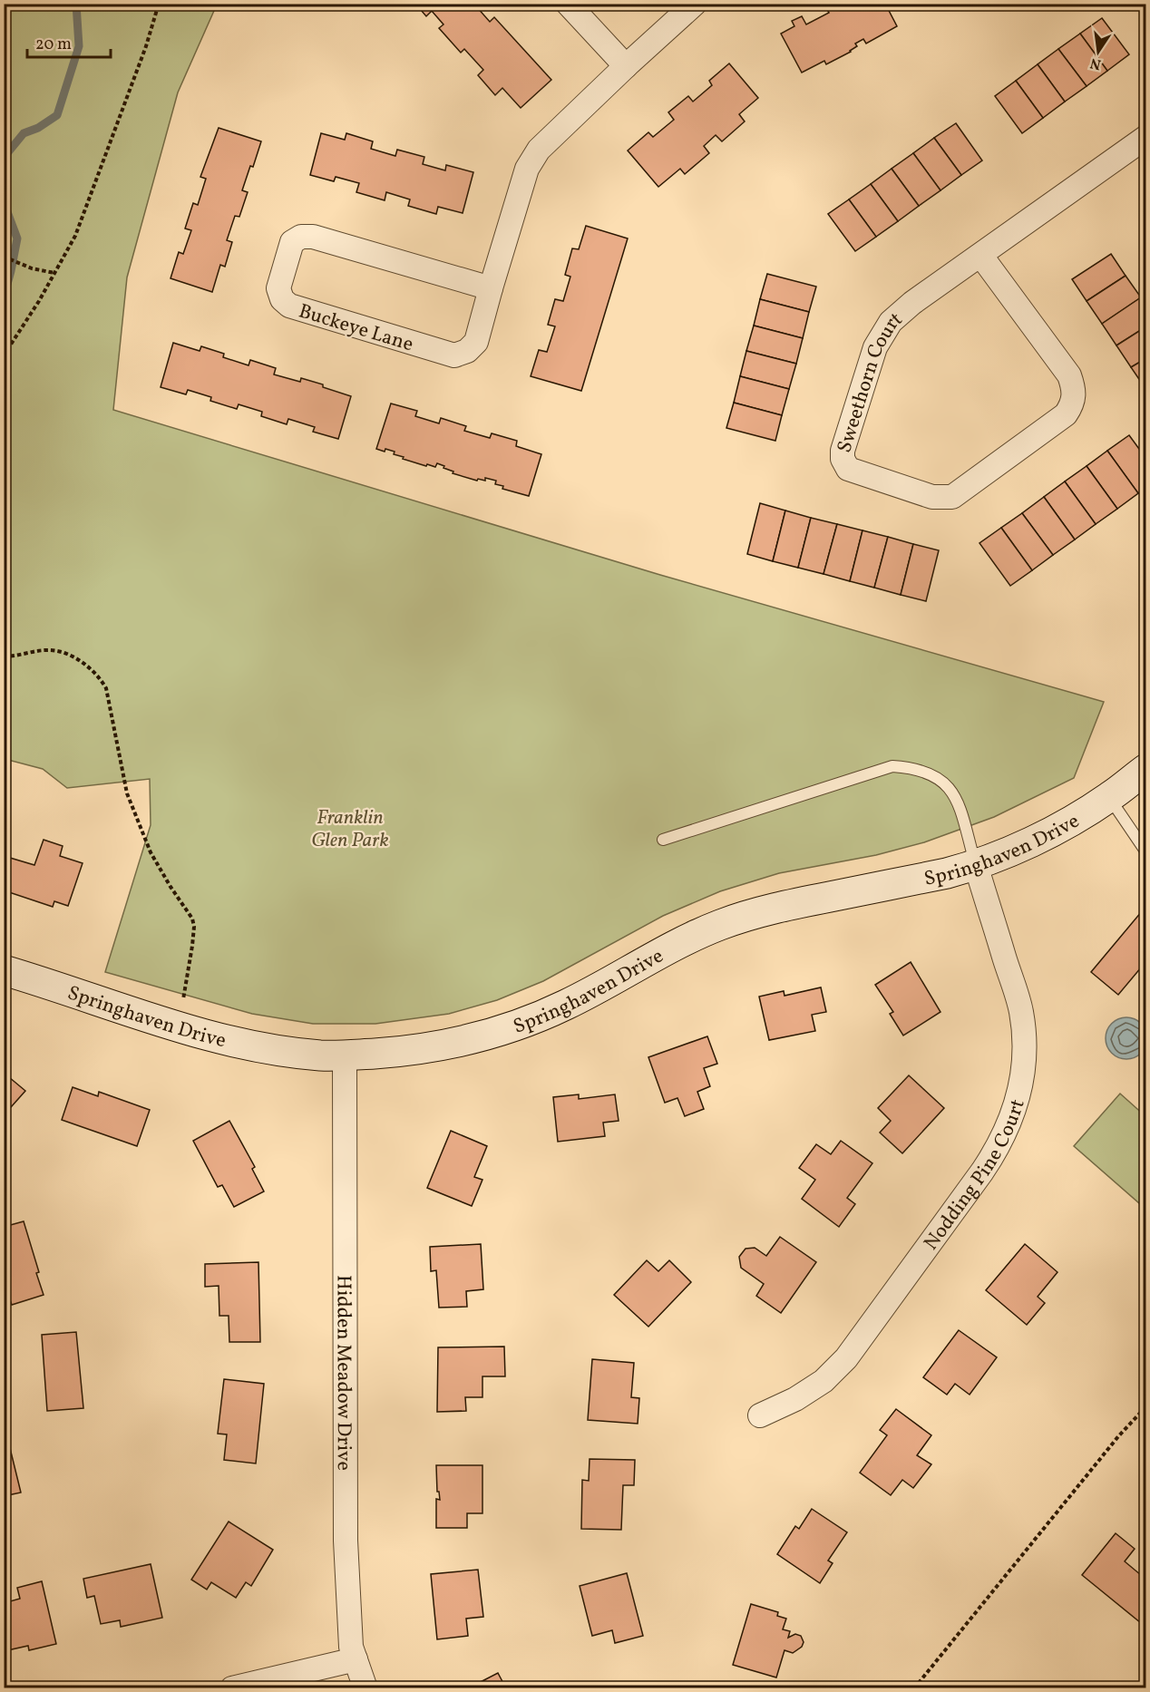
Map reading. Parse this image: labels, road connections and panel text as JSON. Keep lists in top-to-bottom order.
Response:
{
  "streets": {
    "street": [
      "Buckeye Lane",
      "Sweethorn Court",
      "Springhaven Drive",
      "Nodding Pine Court",
      "Hidden Meadow Drive"
    ]
  },
  "crossings": [
    ["Springhaven Drive", "Nodding Pine Court"],
    ["Springhaven Drive", "Hidden Meadow Drive"]
  ],
  "parks": ["Franklin Glen Park"],
  "scale_bar": "20 m",
  "north": "bottom"
}
